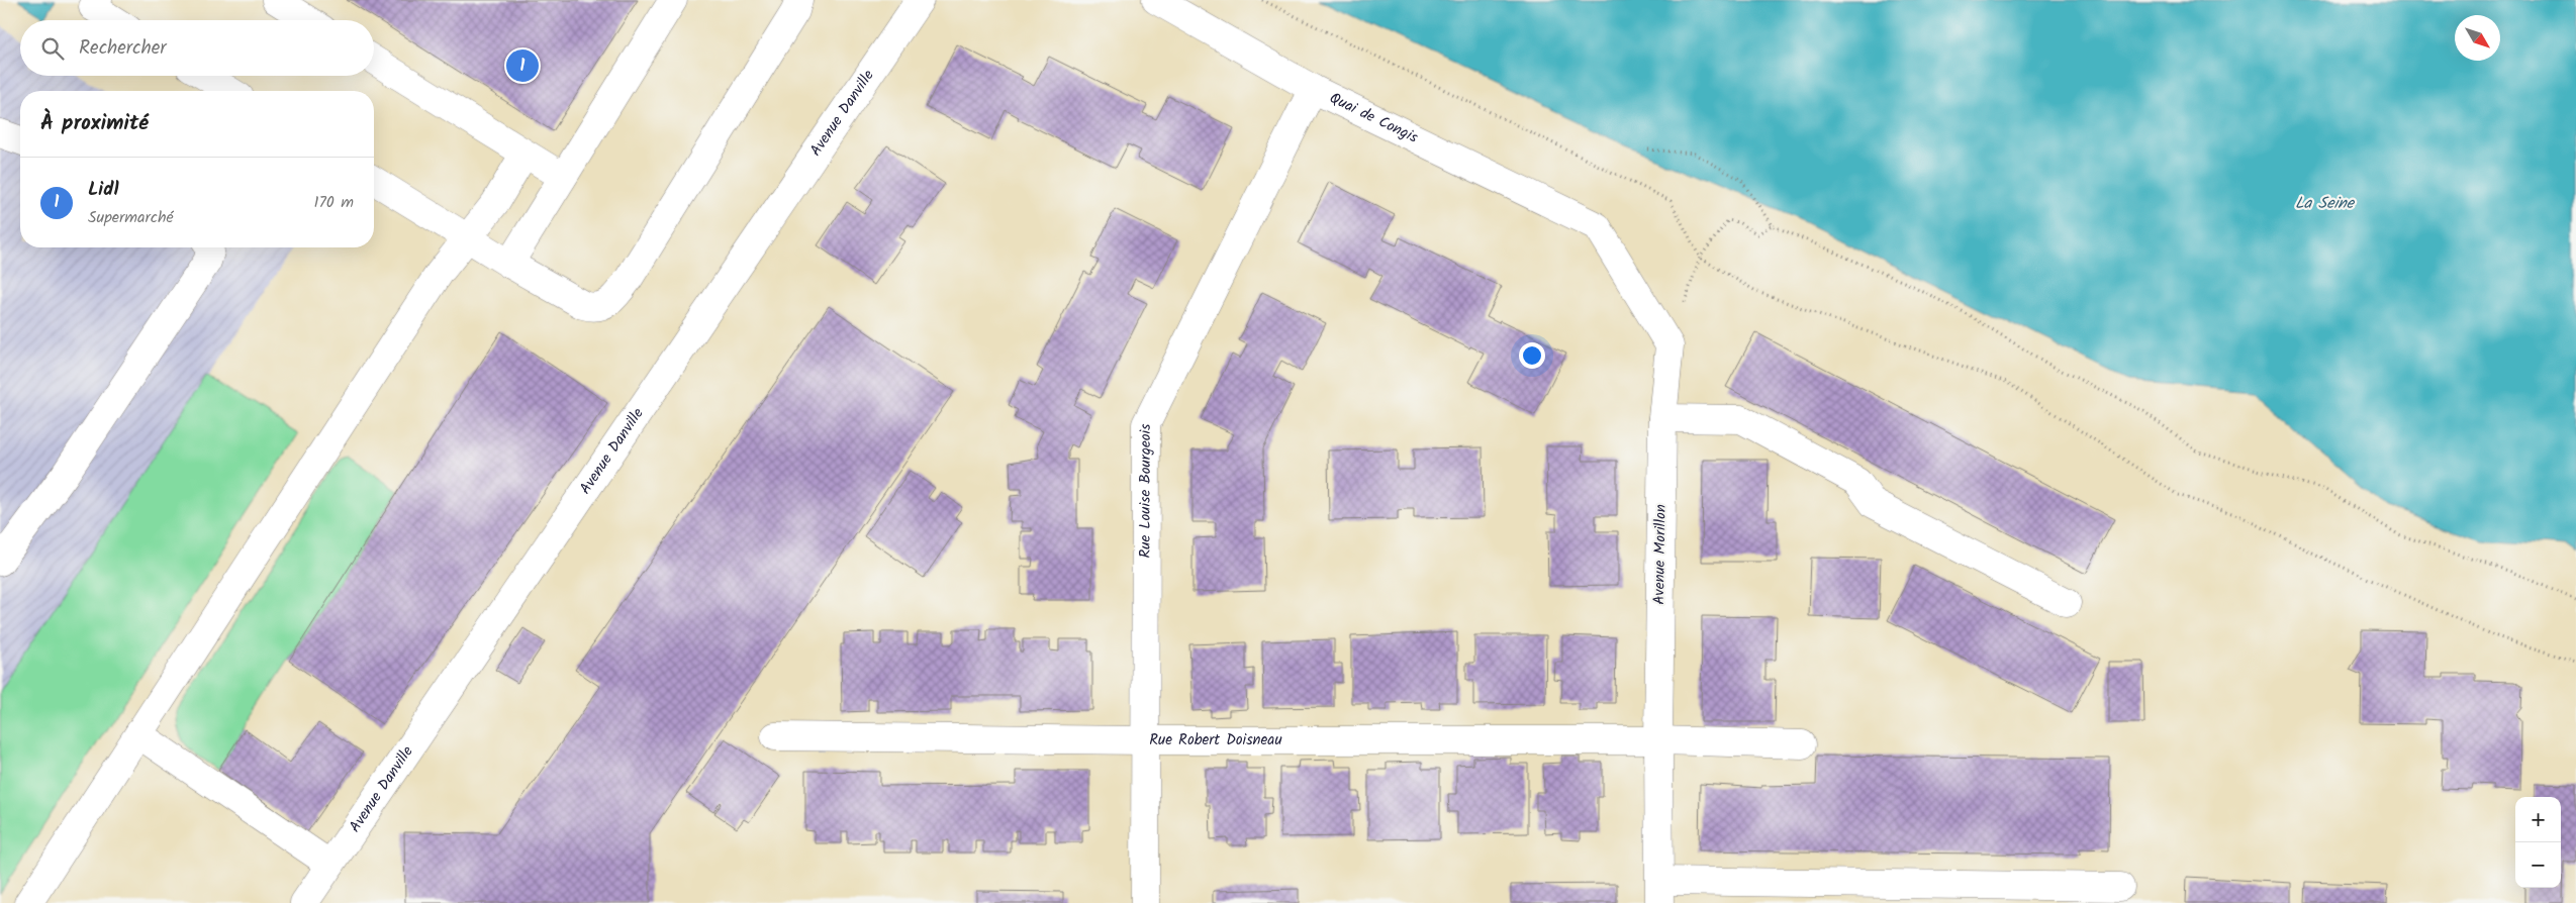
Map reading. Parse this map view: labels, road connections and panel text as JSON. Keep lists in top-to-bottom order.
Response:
{
  "streets": {
    "street": [
      "Avenue Danville",
      "Quai de Congis",
      "Rue Louise Bourgeois",
      "Avenue Morillon",
      "Rue Robert Doisneau"
    ]
  },
  "crossings": [
    ["Quai de Congis", "Rue Louise Bourgeois"],
    ["Quai de Congis", "Avenue Morillon"],
    ["Rue Louise Bourgeois", "Rue Robert Doisneau"],
    ["Avenue Morillon", "Rue Robert Doisneau"]
  ],
  "water": ["La Seine"],
  "north": "bottom right",
  "page": {
    "search": "Rechercher",
    "pins": "1",
    "heading": "À proximité",
    "list": [
      {
        "mark": "1",
        "name": "Lidl",
        "note": "Supermarché",
        "value": "170 m"
      }
    ],
    "map_buttons": ["+", "−"]
  }
}
